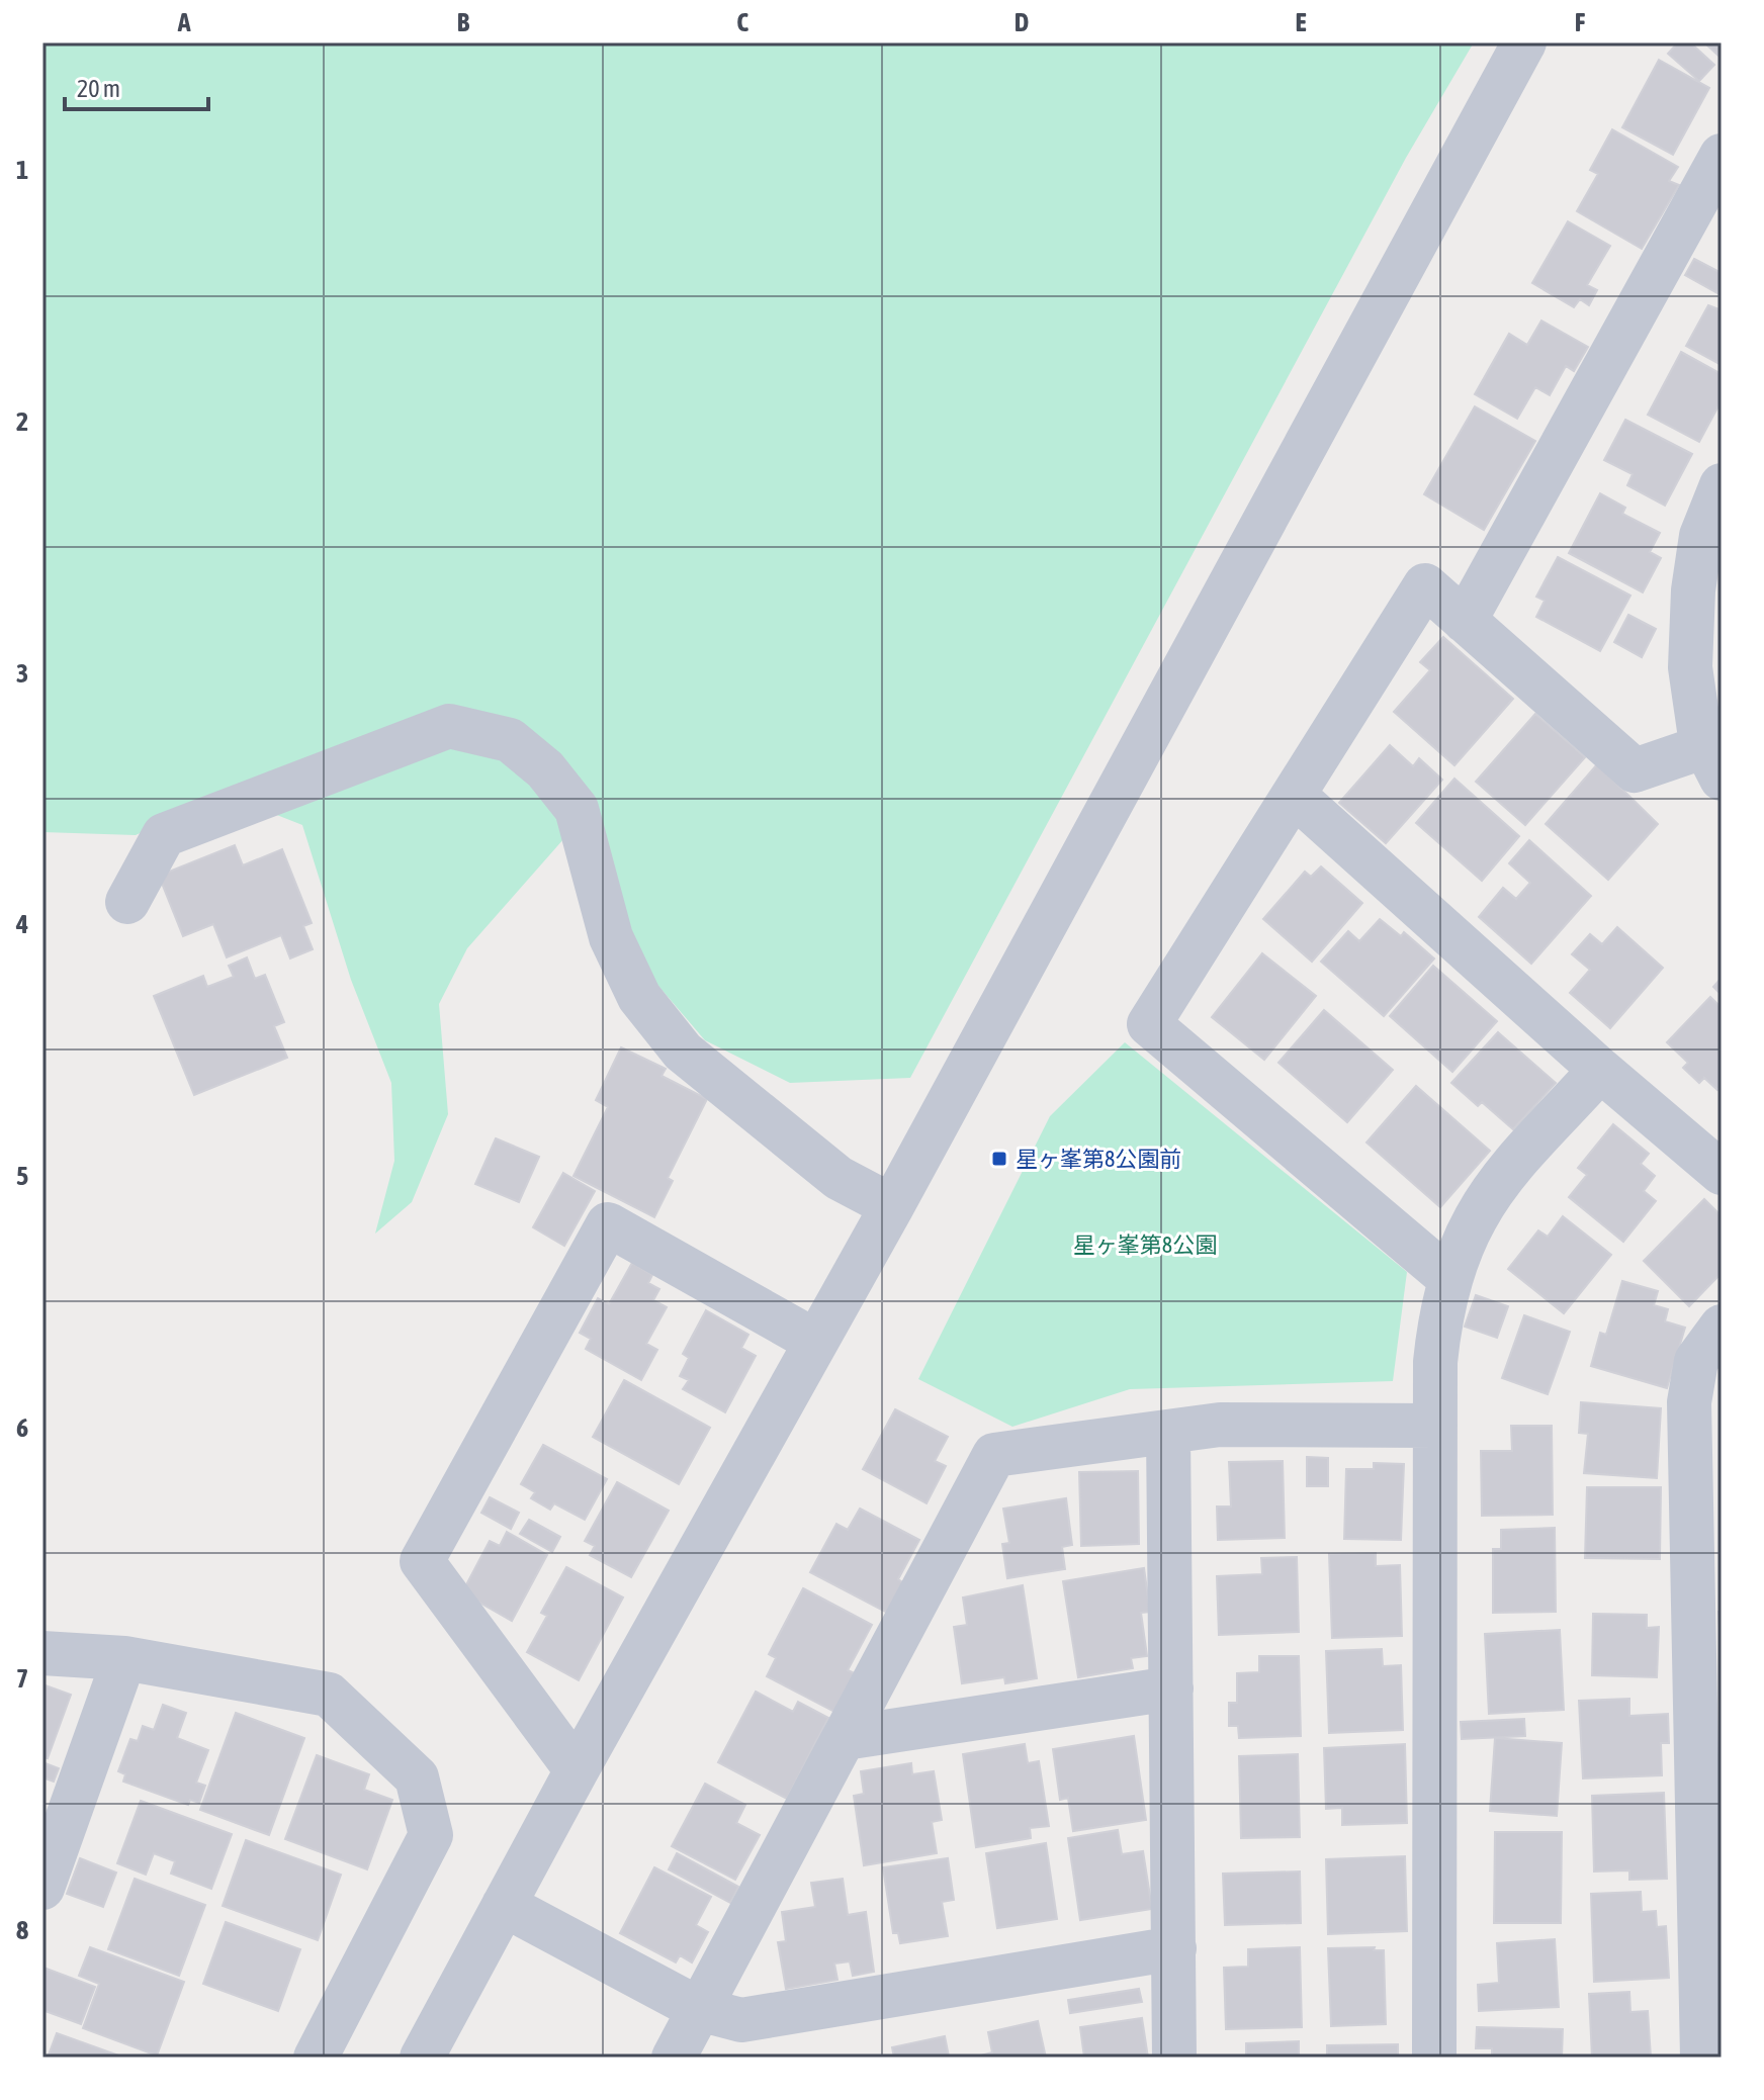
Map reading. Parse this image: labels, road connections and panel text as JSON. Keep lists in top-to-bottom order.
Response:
{
  "parks": ["星ヶ峯第8公園"],
  "places": {
    "transit": ["星ヶ峯第8公園前"]
  },
  "scale_bar": "20 m",
  "grid": {
    "columns": [
      "A",
      "B",
      "C",
      "D",
      "E",
      "F"
    ],
    "rows": [
      "1",
      "2",
      "3",
      "4",
      "5",
      "6",
      "7",
      "8"
    ]
  }
}
